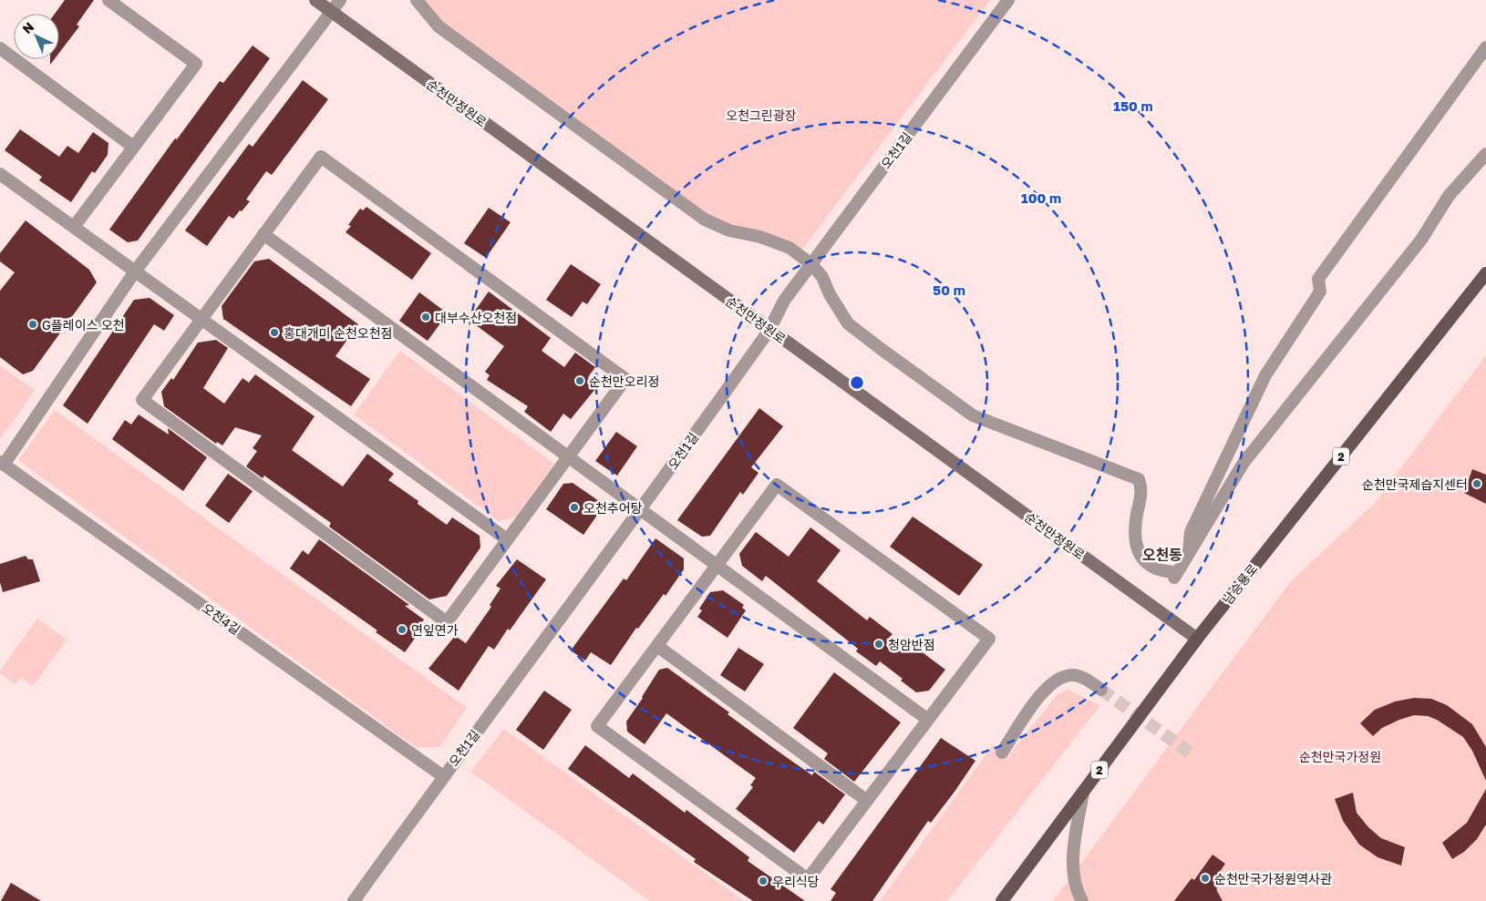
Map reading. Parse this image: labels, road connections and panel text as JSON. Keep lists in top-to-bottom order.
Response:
{
  "streets": {
    "main road": ["순천만정원로", "2", "남승룡로"],
    "street": ["오천1길", "오천4길"]
  },
  "crossings": [
    ["순천만정원로", "오천1길"],
    ["순천만정원로", "남승룡로"],
    ["오천1길", "오천4길"]
  ],
  "districts": ["오천동"],
  "parks": ["오천그린광장", "순천만국가정원"],
  "places": [
    "대부수산오천점",
    "G플레이스 오천",
    "홍대개미 순천오천점",
    "순천만오리정",
    "순천만국제습지센터",
    "오천추어탕",
    "연잎연가",
    "청암반점",
    "순천만국가정원역사관",
    "우리식당"
  ],
  "north": "top left",
  "rings": ["150 m", "100 m", "50 m"]
}
